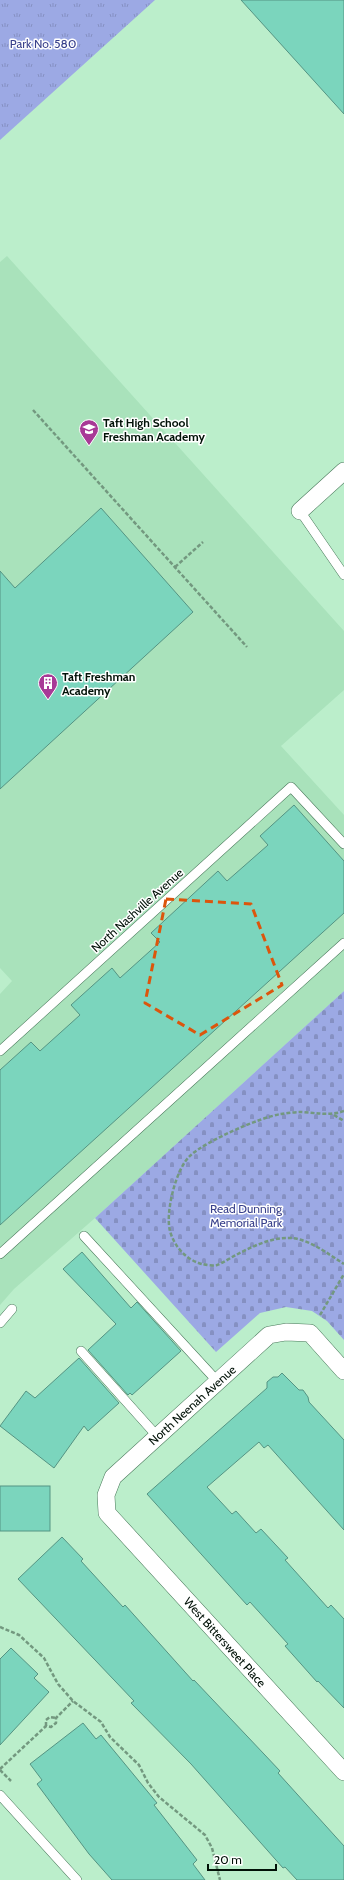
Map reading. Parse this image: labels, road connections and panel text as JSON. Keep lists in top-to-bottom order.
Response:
{
  "streets": {
    "street": ["North Neenah Avenue", "West Bittersweet Place"],
    "lane": ["North Nashville Avenue"]
  },
  "crossings": [
    ["North Neenah Avenue", "West Bittersweet Place"]
  ],
  "parks": ["Park No. 580", "Read Dunning Memorial Park"],
  "places": {
    "school or university": ["Taft High School Freshman Academy"],
    "building": ["Taft Freshman Academy"]
  },
  "scale_bar": "20 m"
}
